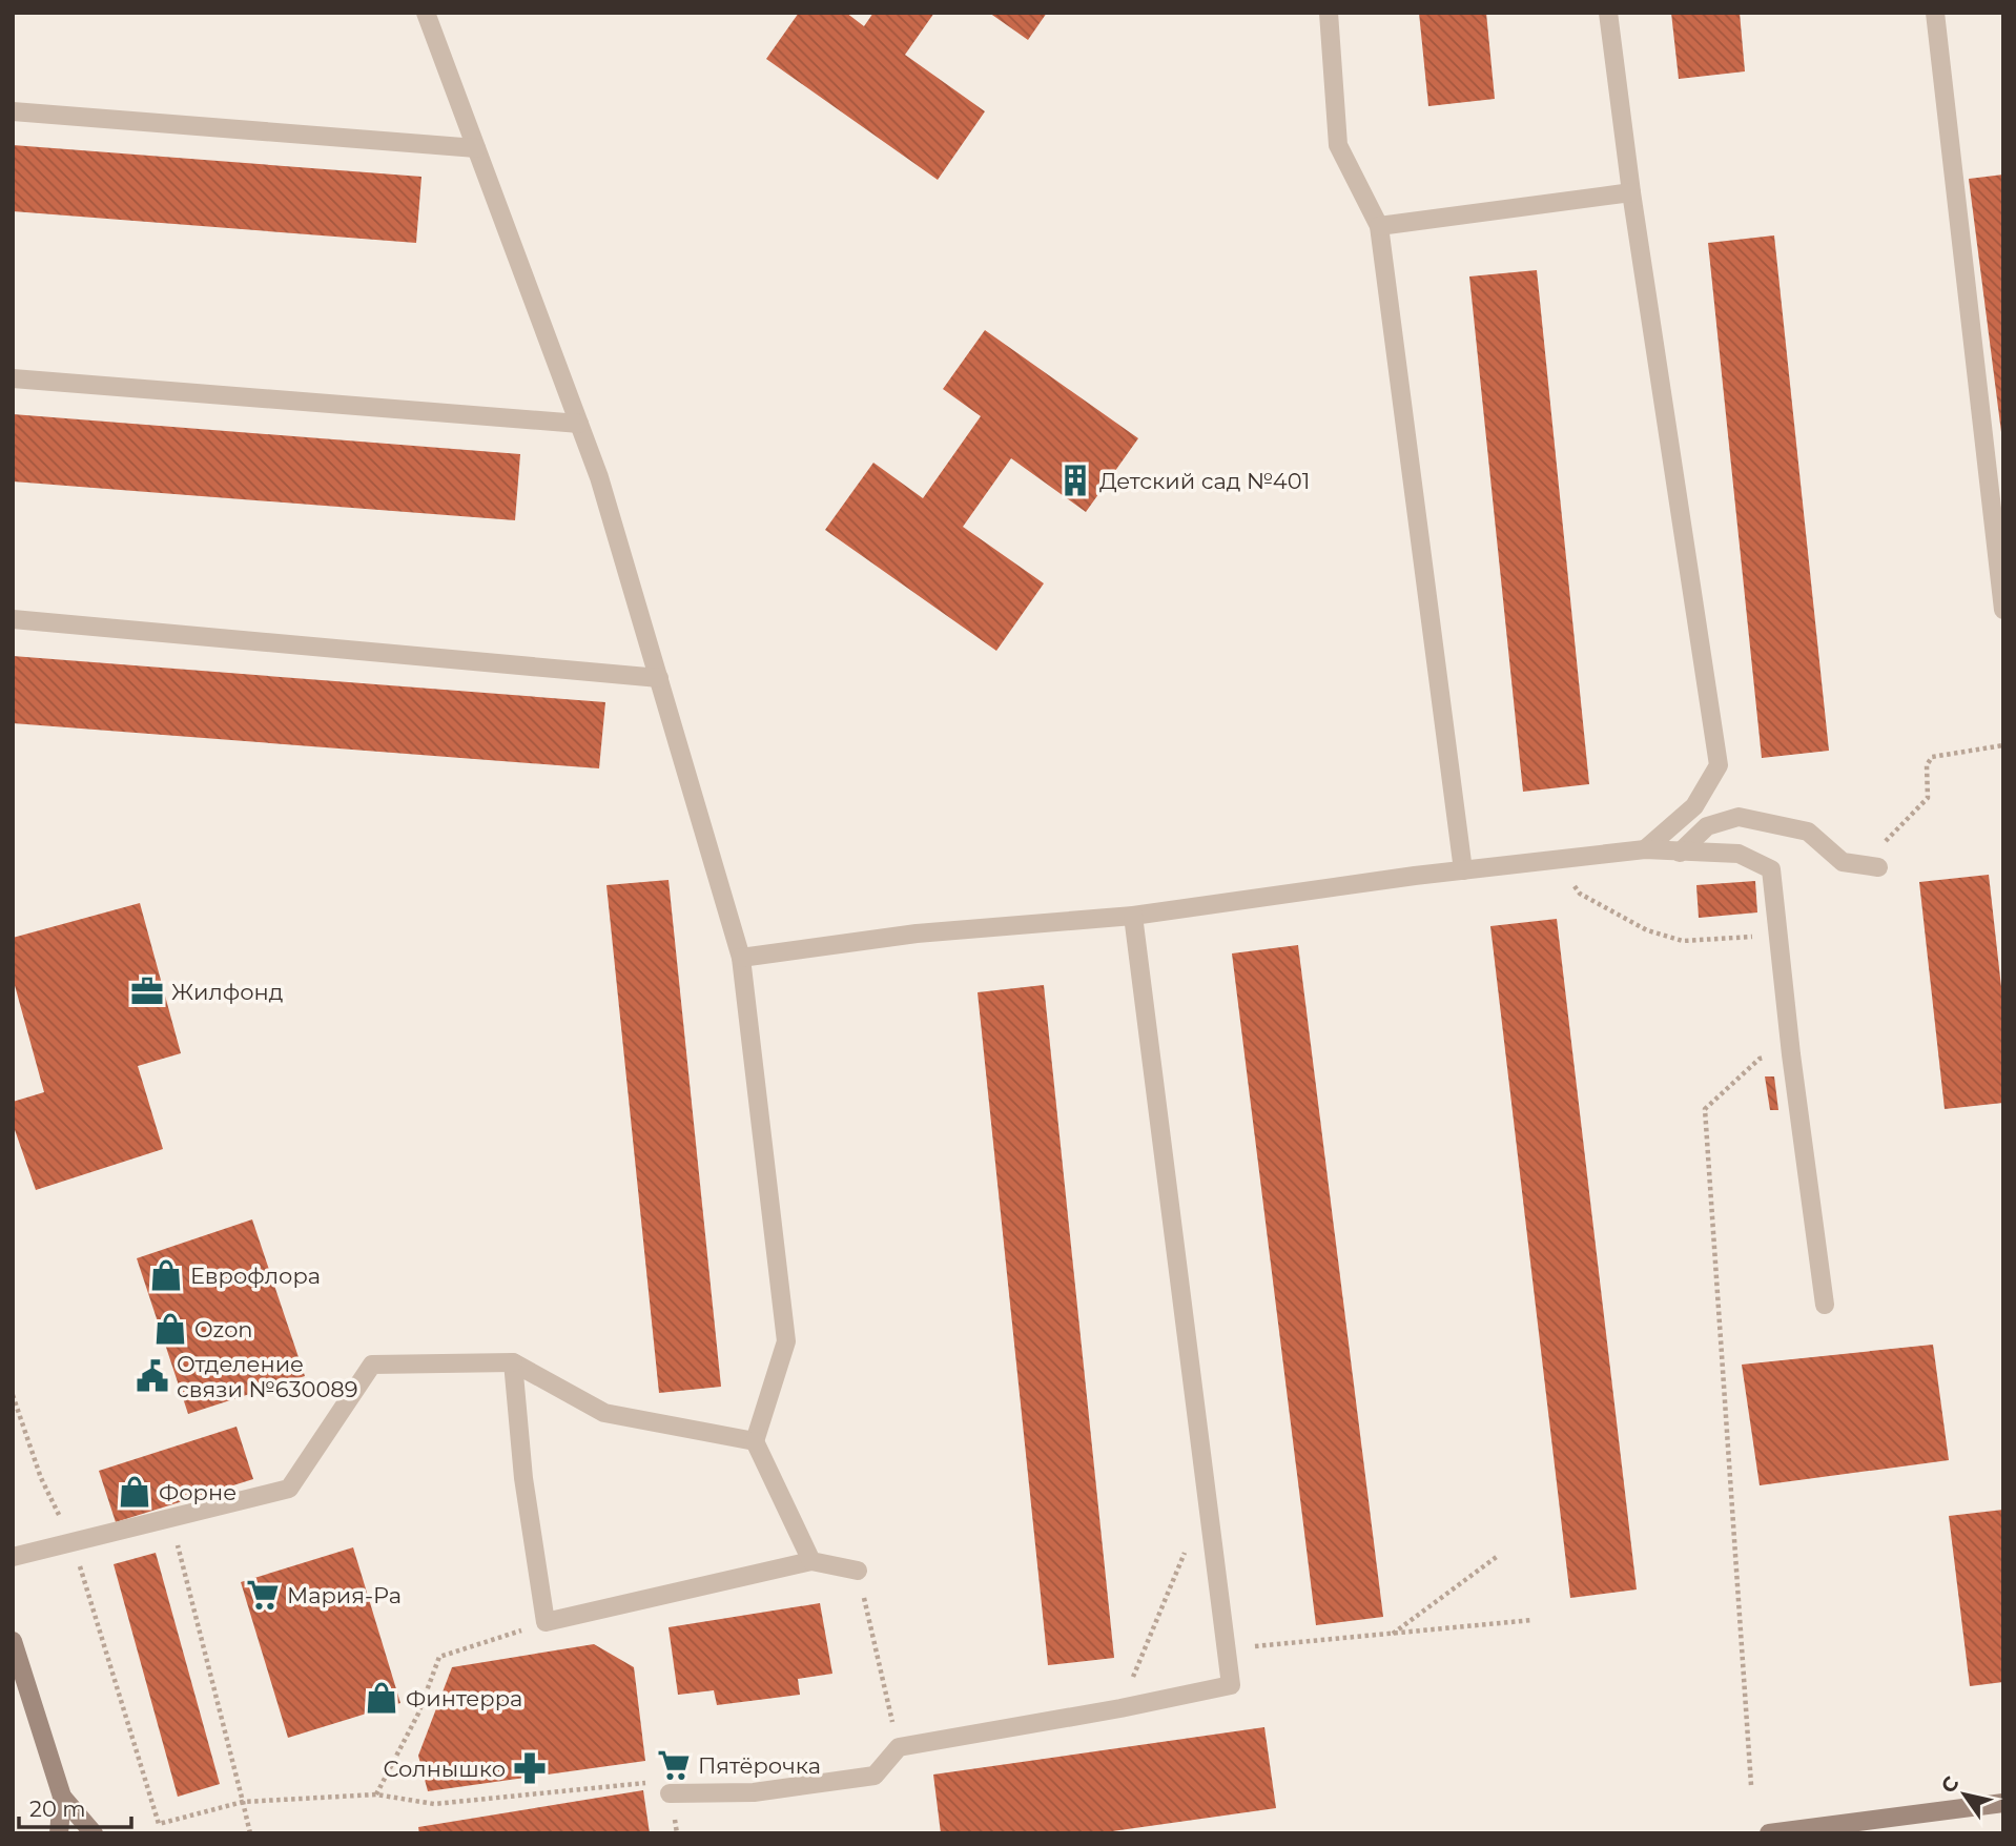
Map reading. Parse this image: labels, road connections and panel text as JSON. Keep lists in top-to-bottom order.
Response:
{
  "places": {
    "building": ["Детский сад №401"],
    "office": ["Жилфонд"],
    "shop": [
      "Еврофлора",
      "Ozon",
      "Форне",
      "Финтерра"
    ],
    "public building": ["Отделение связи №630089"],
    "supermarket": ["Мария-Ра", "Пятёрочка"],
    "pharmacy": ["Солнышко"]
  },
  "scale_bar": "20 m",
  "north": "top left"
}
